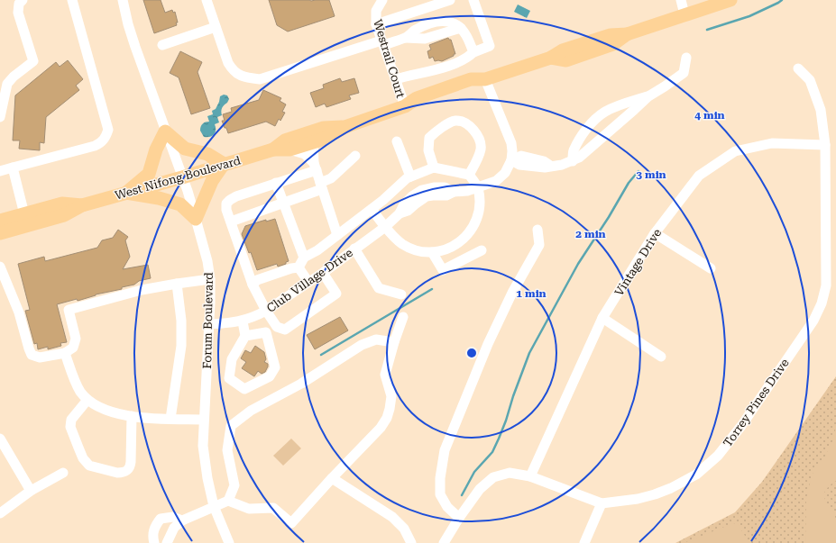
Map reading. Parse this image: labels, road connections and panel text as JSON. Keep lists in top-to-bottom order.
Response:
{
  "streets": {
    "main road": ["West Nifong Boulevard"],
    "street": [
      "Westrail Court",
      "Vintage Drive",
      "Club Village Drive",
      "Forum Boulevard",
      "Torrey Pines Drive"
    ]
  },
  "crossings": [
    ["Westrail Court", "West Nifong Boulevard"],
    ["West Nifong Boulevard", "Club Village Drive"],
    ["West Nifong Boulevard", "Forum Boulevard"],
    ["Vintage Drive", "Torrey Pines Drive"],
    ["Club Village Drive", "Forum Boulevard"]
  ],
  "rings": [
    "4 min",
    "3 min",
    "2 min",
    "1 min"
  ]
}
